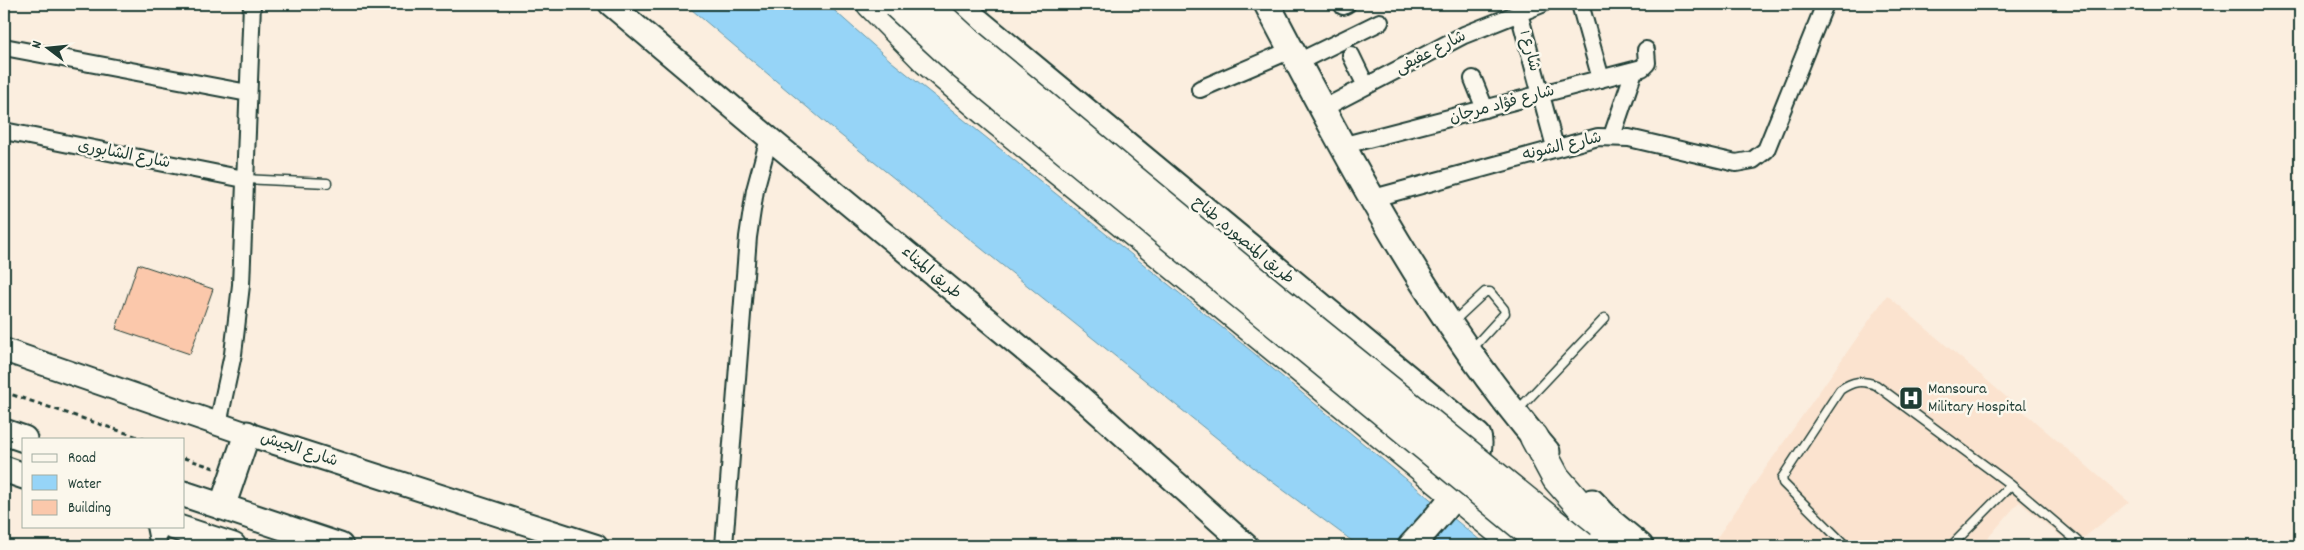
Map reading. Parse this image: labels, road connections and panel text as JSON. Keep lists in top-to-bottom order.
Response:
{
  "streets": {
    "main road": ["طريق المنصوره, طناح"],
    "street": [
      "شارع 1",
      "شارع عفيفى",
      "شارع فؤاد مرجان",
      "شارع الشونه",
      "شارع الشابورى",
      "طريق الميناء",
      "شارع الجيش"
    ]
  },
  "crossings": [
    ["شارع 1", "شارع عفيفى"],
    ["شارع 1", "شارع فؤاد مرجان"],
    ["شارع 1", "شارع الشونه"]
  ],
  "places": {
    "hospital": ["Mansoura Military Hospital"]
  },
  "legend": ["Road", "Water", "Building"],
  "north": "left"
}
